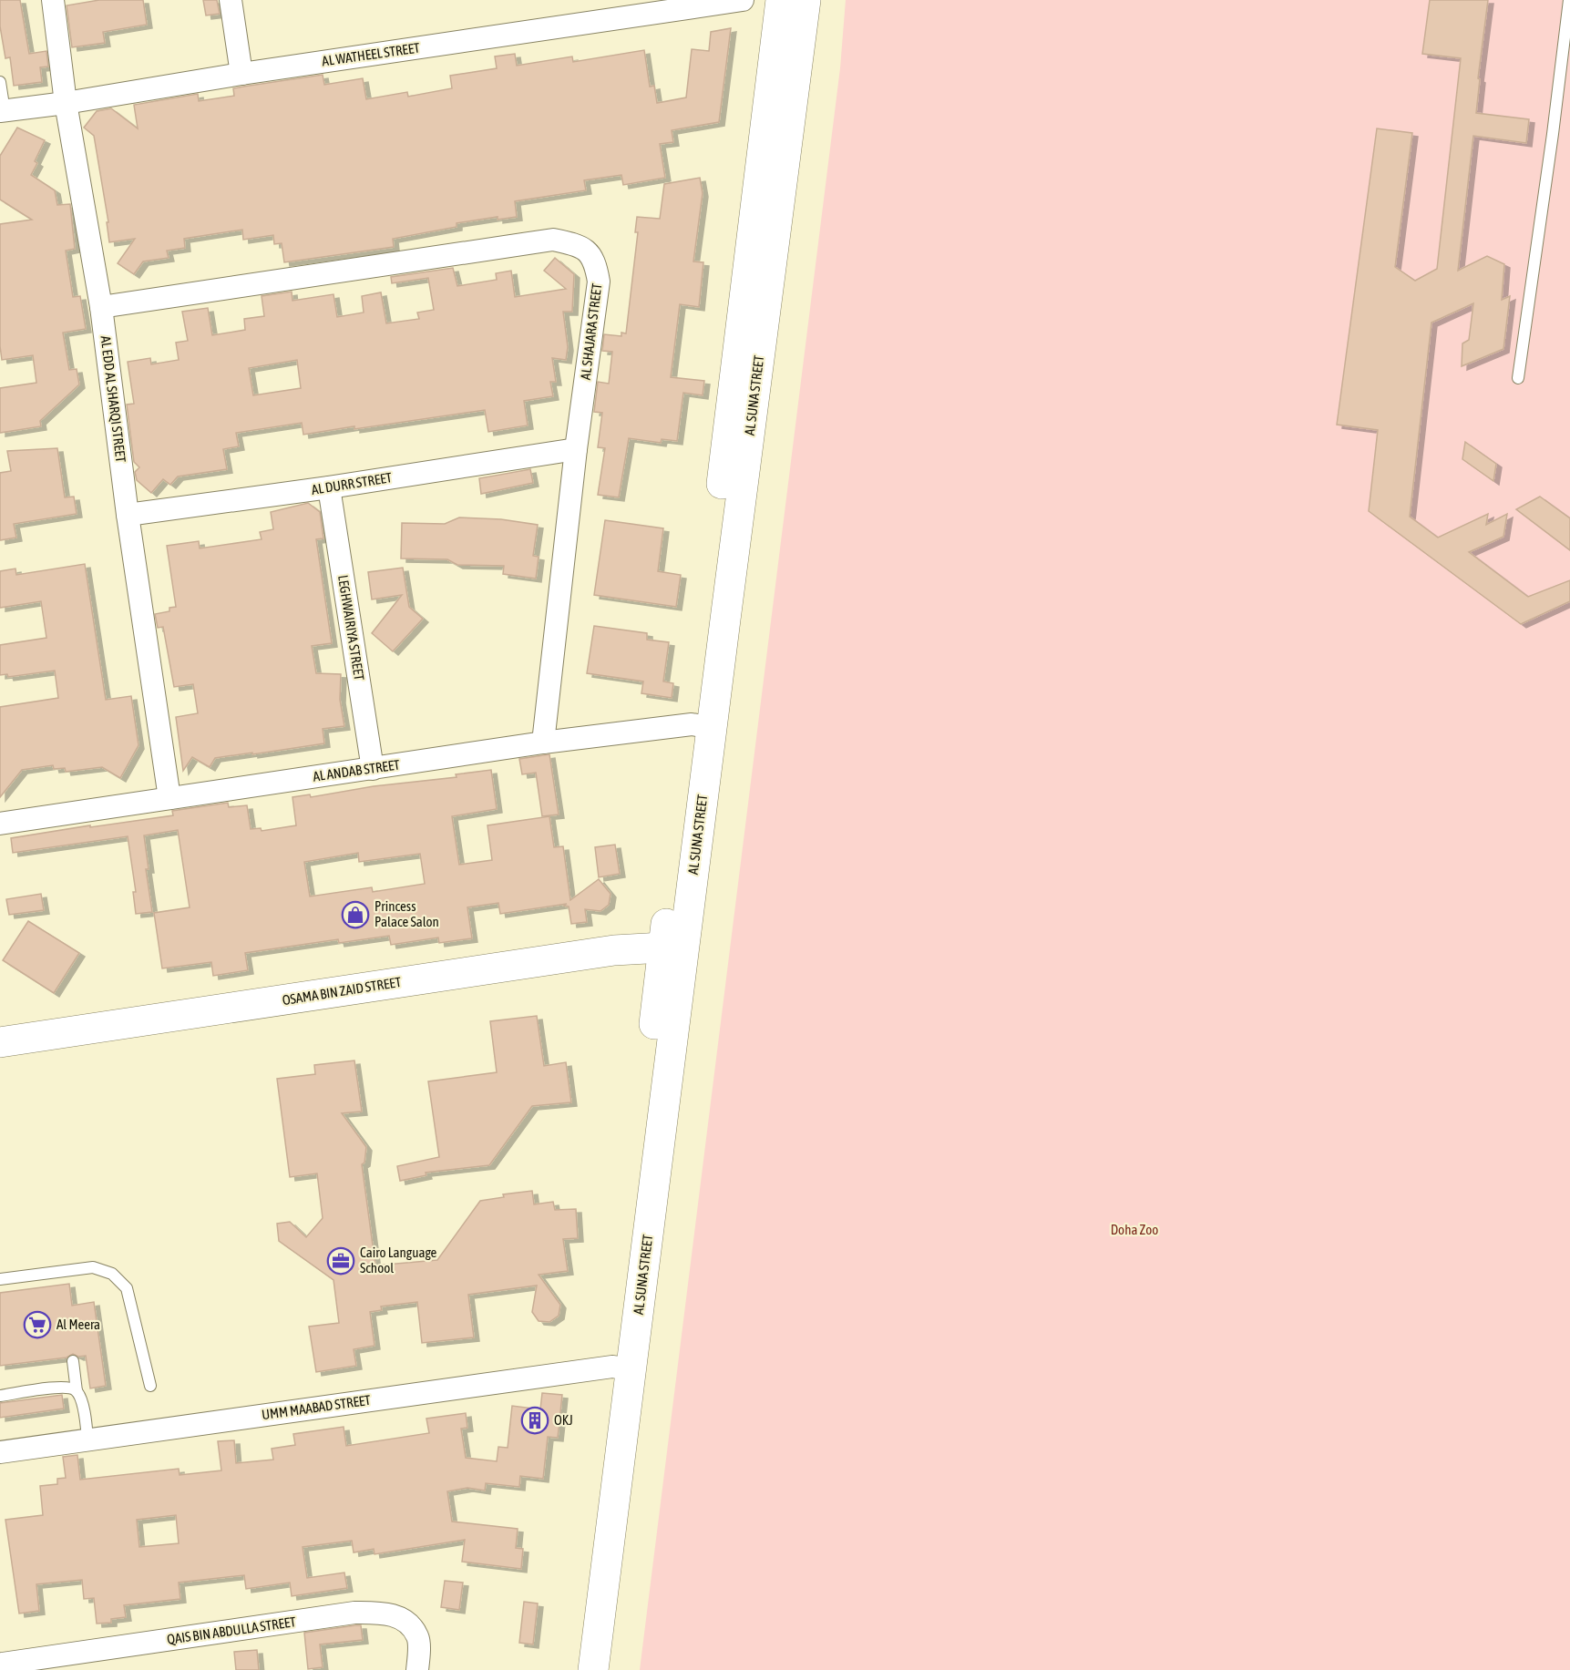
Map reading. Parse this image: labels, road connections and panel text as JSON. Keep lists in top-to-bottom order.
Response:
{
  "streets": {
    "street": [
      "AL WATHEEL STREET",
      "AL SHAJARA STREET",
      "AL SUNA STREET",
      "AL EDD AL SHARQI STREET",
      "AL DURR STREET",
      "LEGHWAIRIYA STREET",
      "AL ANDAB STREET",
      "OSAMA BIN ZAID STREET",
      "UMM MAABAD STREET",
      "QAIS BIN ABDULLA STREET"
    ]
  },
  "crossings": [
    ["AL WATHEEL STREET", "AL EDD AL SHARQI STREET"],
    ["AL SHAJARA STREET", "AL EDD AL SHARQI STREET"],
    ["AL SHAJARA STREET", "AL DURR STREET"],
    ["AL SHAJARA STREET", "AL ANDAB STREET"],
    ["AL SUNA STREET", "AL ANDAB STREET"],
    ["AL SUNA STREET", "OSAMA BIN ZAID STREET"],
    ["AL SUNA STREET", "UMM MAABAD STREET"],
    ["AL EDD AL SHARQI STREET", "AL DURR STREET"],
    ["AL EDD AL SHARQI STREET", "AL ANDAB STREET"],
    ["AL DURR STREET", "LEGHWAIRIYA STREET"],
    ["LEGHWAIRIYA STREET", "AL ANDAB STREET"]
  ],
  "parks": ["Doha Zoo"],
  "places": {
    "shop": ["Princess Palace Salon"],
    "office": ["Cairo Language School"],
    "supermarket": ["Al Meera"],
    "building": ["OKJ"]
  }
}
